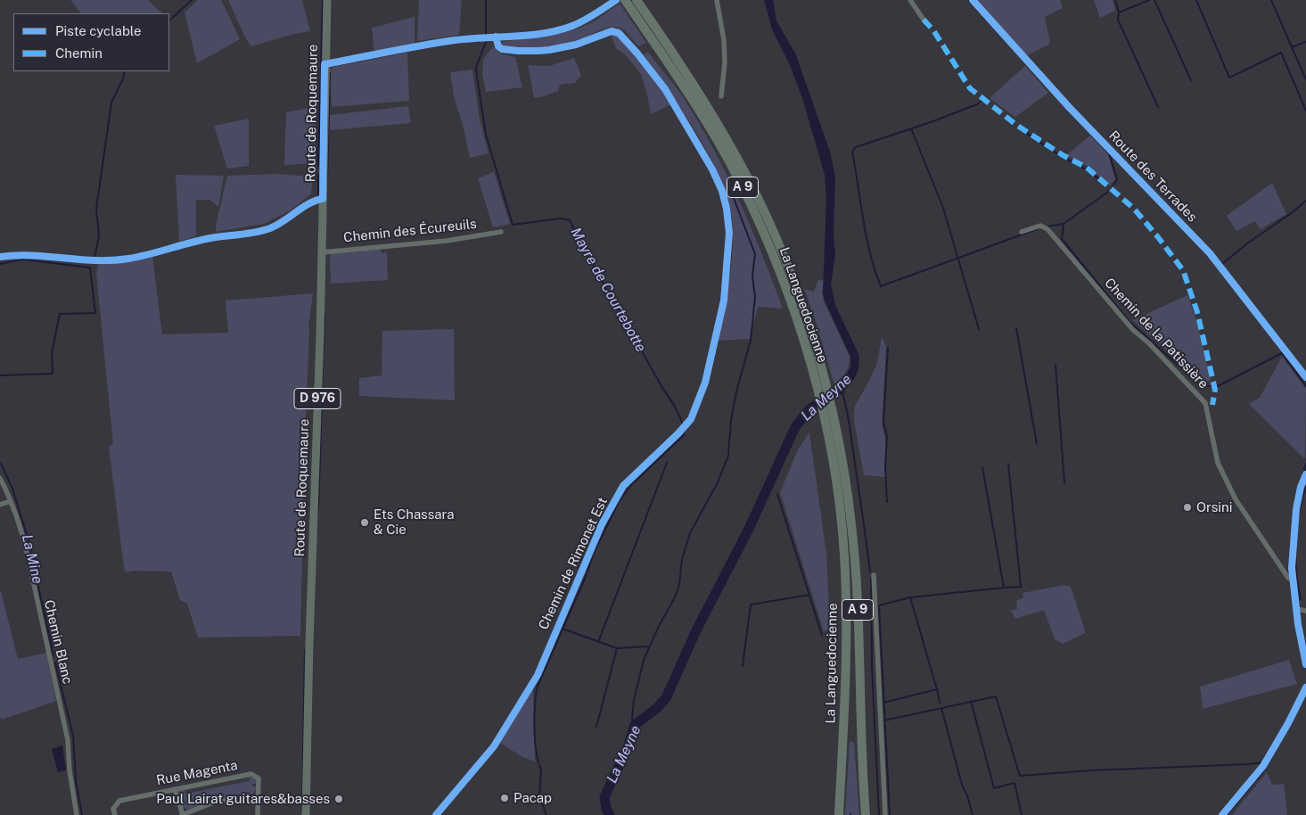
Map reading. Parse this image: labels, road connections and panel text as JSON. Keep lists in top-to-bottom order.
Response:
{
  "streets": {
    "highway": ["A 9", "La Languedocienne"],
    "main road": ["Route de Roquemaure", "D 976"],
    "street": [
      "Route des Terrades",
      "Chemin des Écureuils",
      "Chemin de la Patissière",
      "Chemin de Rimonet Est",
      "Chemin Blanc",
      "Rue Magenta"
    ]
  },
  "crossings": [
    ["Route de Roquemaure", "Chemin des Écureuils"]
  ],
  "water": ["Mayre de Courtebotte", "La Meyne", "La Mine"],
  "places": [
    "Orsini",
    "Ets Chassara & Cie",
    "Pacap",
    "Paul Lairat guitares&basses"
  ],
  "legend": ["Piste cyclable", "Chemin"]
}
